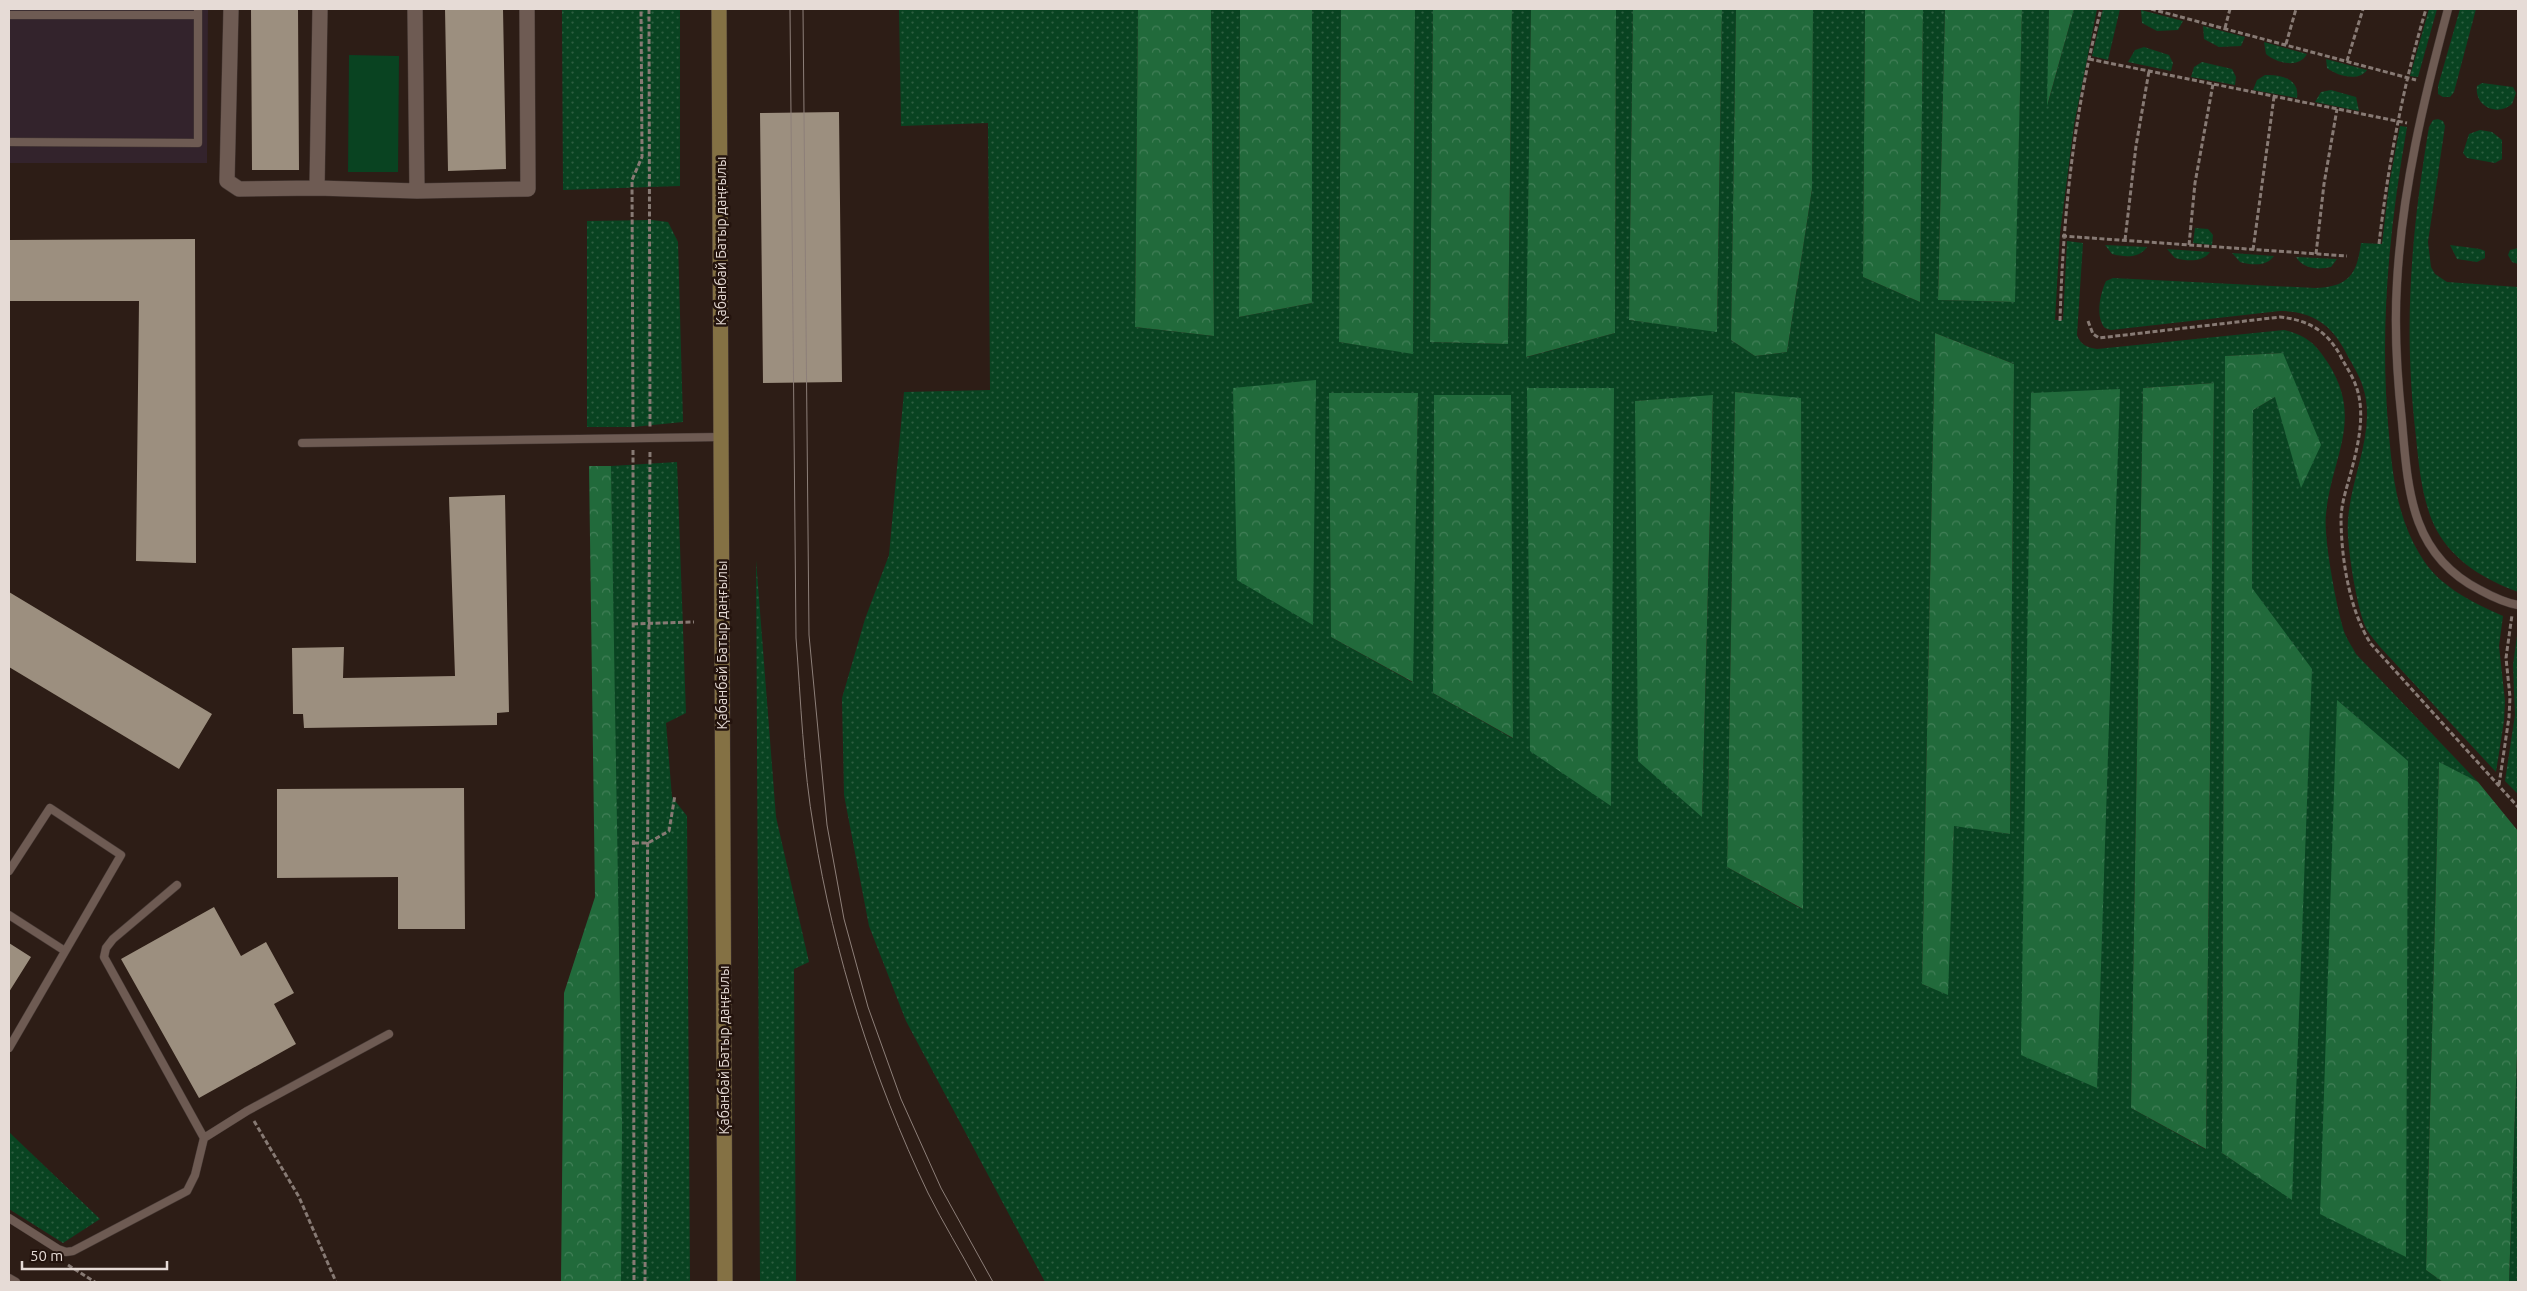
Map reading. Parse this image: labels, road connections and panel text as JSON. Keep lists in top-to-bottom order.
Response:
{
  "streets": {
    "main road": ["Қабанбай Батыр даңғылы"]
  },
  "scale_bar": "50 m"
}
